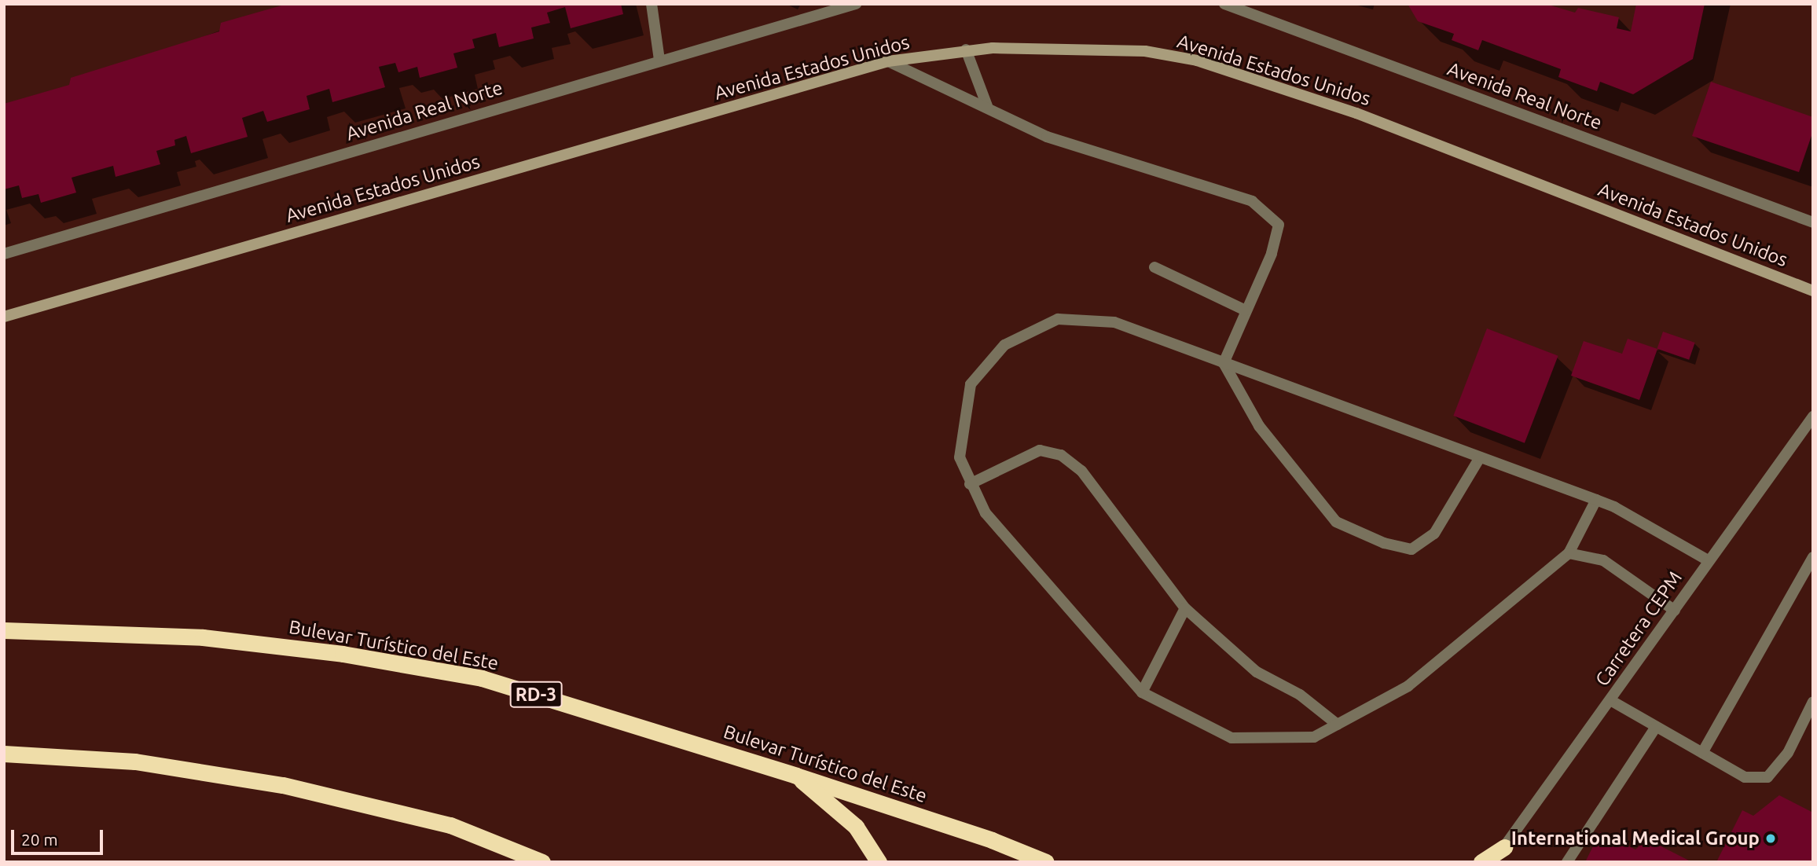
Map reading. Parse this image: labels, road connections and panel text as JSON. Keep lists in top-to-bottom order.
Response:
{
  "streets": {
    "highway": ["Bulevar Turístico del Este", "RD-3"],
    "street": ["Avenida Estados Unidos", "Avenida Real Norte", "Carretera CEPM"]
  },
  "places": ["International Medical Group"],
  "scale_bar": "20 m"
}
